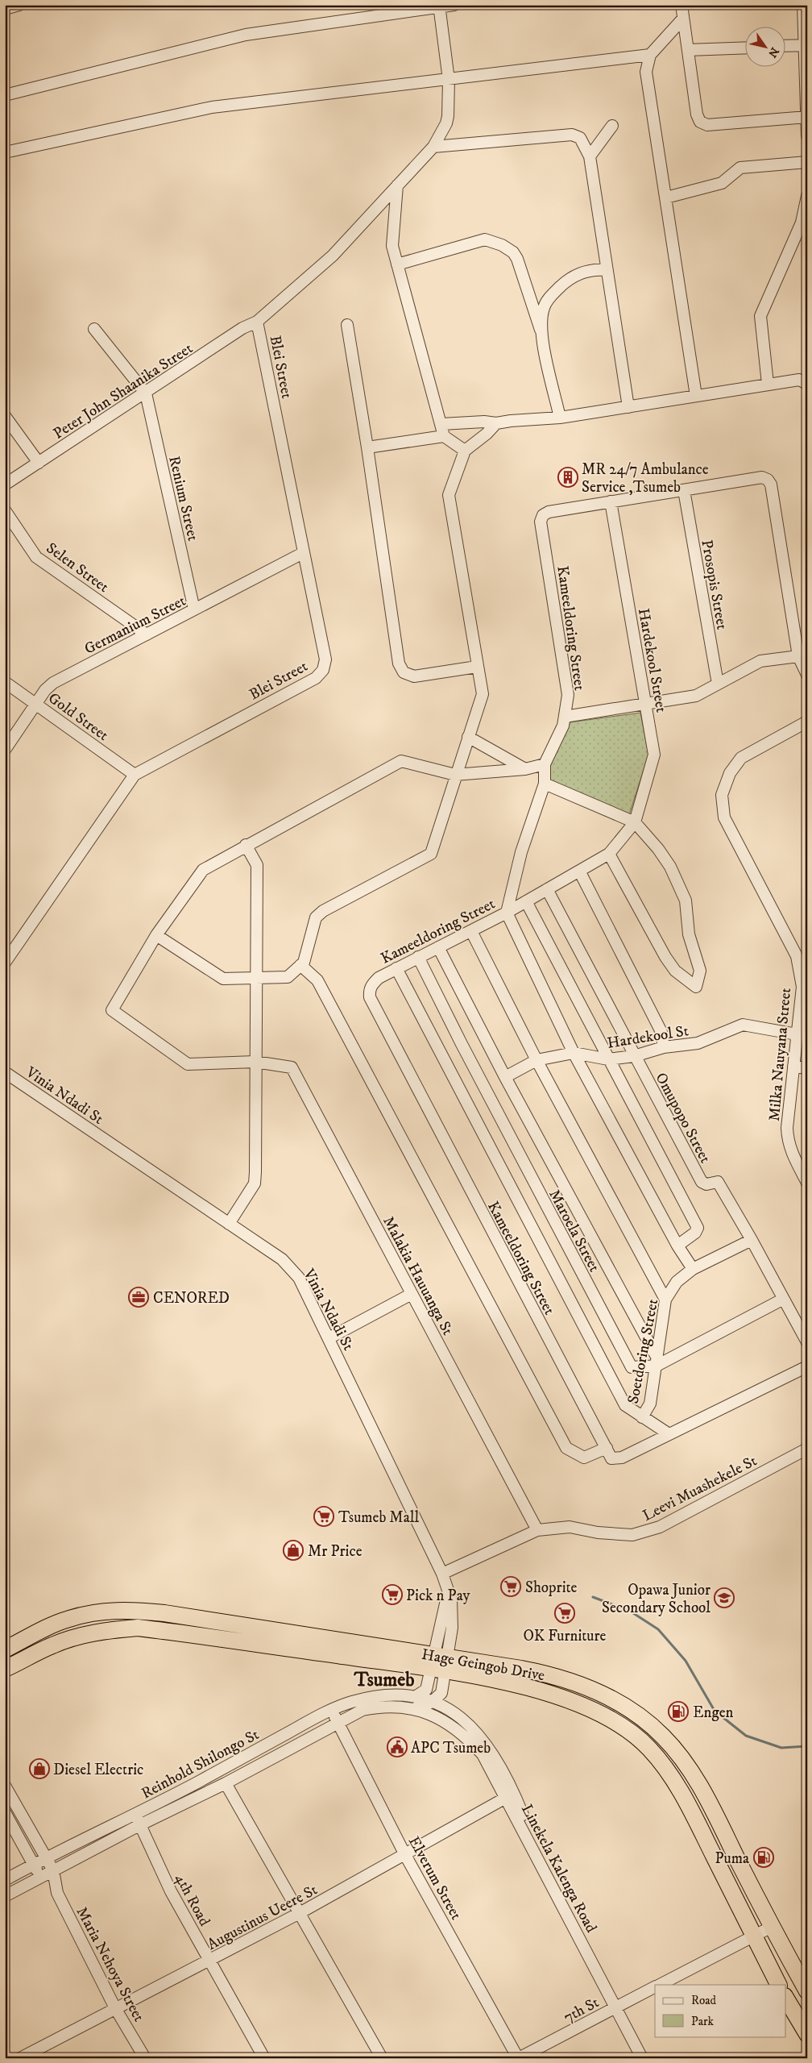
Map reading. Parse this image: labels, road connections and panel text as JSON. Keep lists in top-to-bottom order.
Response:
{
  "streets": {
    "highway": ["Hage Geingob Drive"],
    "street": [
      "Blei Street",
      "Peter John Shaanika Street",
      "Renium Street",
      "Selen Street",
      "Prosopis Street",
      "Germanium Street",
      "Kameeldoring Street",
      "Hardekool Street",
      "Gold Street",
      "Hardekool St",
      "Milka Nauyana Street",
      "Vinia Ndadi St",
      "Omupopo Street",
      "Maroela Street",
      "Malakia Hauuanga St",
      "Soetdoring Street",
      "Leevi Muashekele St",
      "Reinhold Shilongo St",
      "Linekela Kalenga Road",
      "Elverum Street",
      "4th Road",
      "Augustinus Ueere St",
      "Maria Nehoya Street",
      "7th St"
    ]
  },
  "crossings": [
    ["Blei Street", "Peter John Shaanika Street"],
    ["Blei Street", "Germanium Street"],
    ["Blei Street", "Gold Street"],
    ["Peter John Shaanika Street", "Renium Street"],
    ["Renium Street", "Germanium Street"],
    ["Selen Street", "Germanium Street"],
    ["Prosopis Street", "Kameeldoring Street"],
    ["Germanium Street", "Gold Street"],
    ["Kameeldoring Street", "Hardekool Street"],
    ["Kameeldoring Street", "Maroela Street"],
    ["Hardekool St", "Milka Nauyana Street"],
    ["Hardekool St", "Omupopo Street"],
    ["Vinia Ndadi St", "Leevi Muashekele St"],
    ["Vinia Ndadi St", "Hage Geingob Drive"],
    ["Omupopo Street", "Maroela Street"],
    ["Omupopo Street", "Soetdoring Street"],
    ["Maroela Street", "Soetdoring Street"],
    ["Malakia Hauuanga St", "Leevi Muashekele St"],
    ["Hage Geingob Drive", "7th St"],
    ["Reinhold Shilongo St", "Linekela Kalenga Road"],
    ["Reinhold Shilongo St", "Elverum Street"],
    ["Reinhold Shilongo St", "4th Road"],
    ["Reinhold Shilongo St", "Maria Nehoya Street"],
    ["Linekela Kalenga Road", "Augustinus Ueere St"],
    ["Linekela Kalenga Road", "7th St"],
    ["Elverum Street", "Augustinus Ueere St"],
    ["Elverum Street", "7th St"],
    ["4th Road", "Augustinus Ueere St"],
    ["Augustinus Ueere St", "Maria Nehoya Street"]
  ],
  "districts": ["Tsumeb"],
  "places": {
    "building": ["MR 24/7 Ambulance Service ,Tsumeb"],
    "office": ["CENORED"],
    "supermarket": [
      "Tsumeb Mall",
      "Shoprite",
      "Pick n Pay",
      "OK Furniture"
    ],
    "shop": ["Mr Price", "Diesel Electric"],
    "school or university": ["Opawa Junior Secondary School"],
    "fuel station": ["Engen", "Puma"],
    "public building": ["APC Tsumeb"]
  },
  "legend": ["Road", "Park"],
  "north": "bottom right"
}
